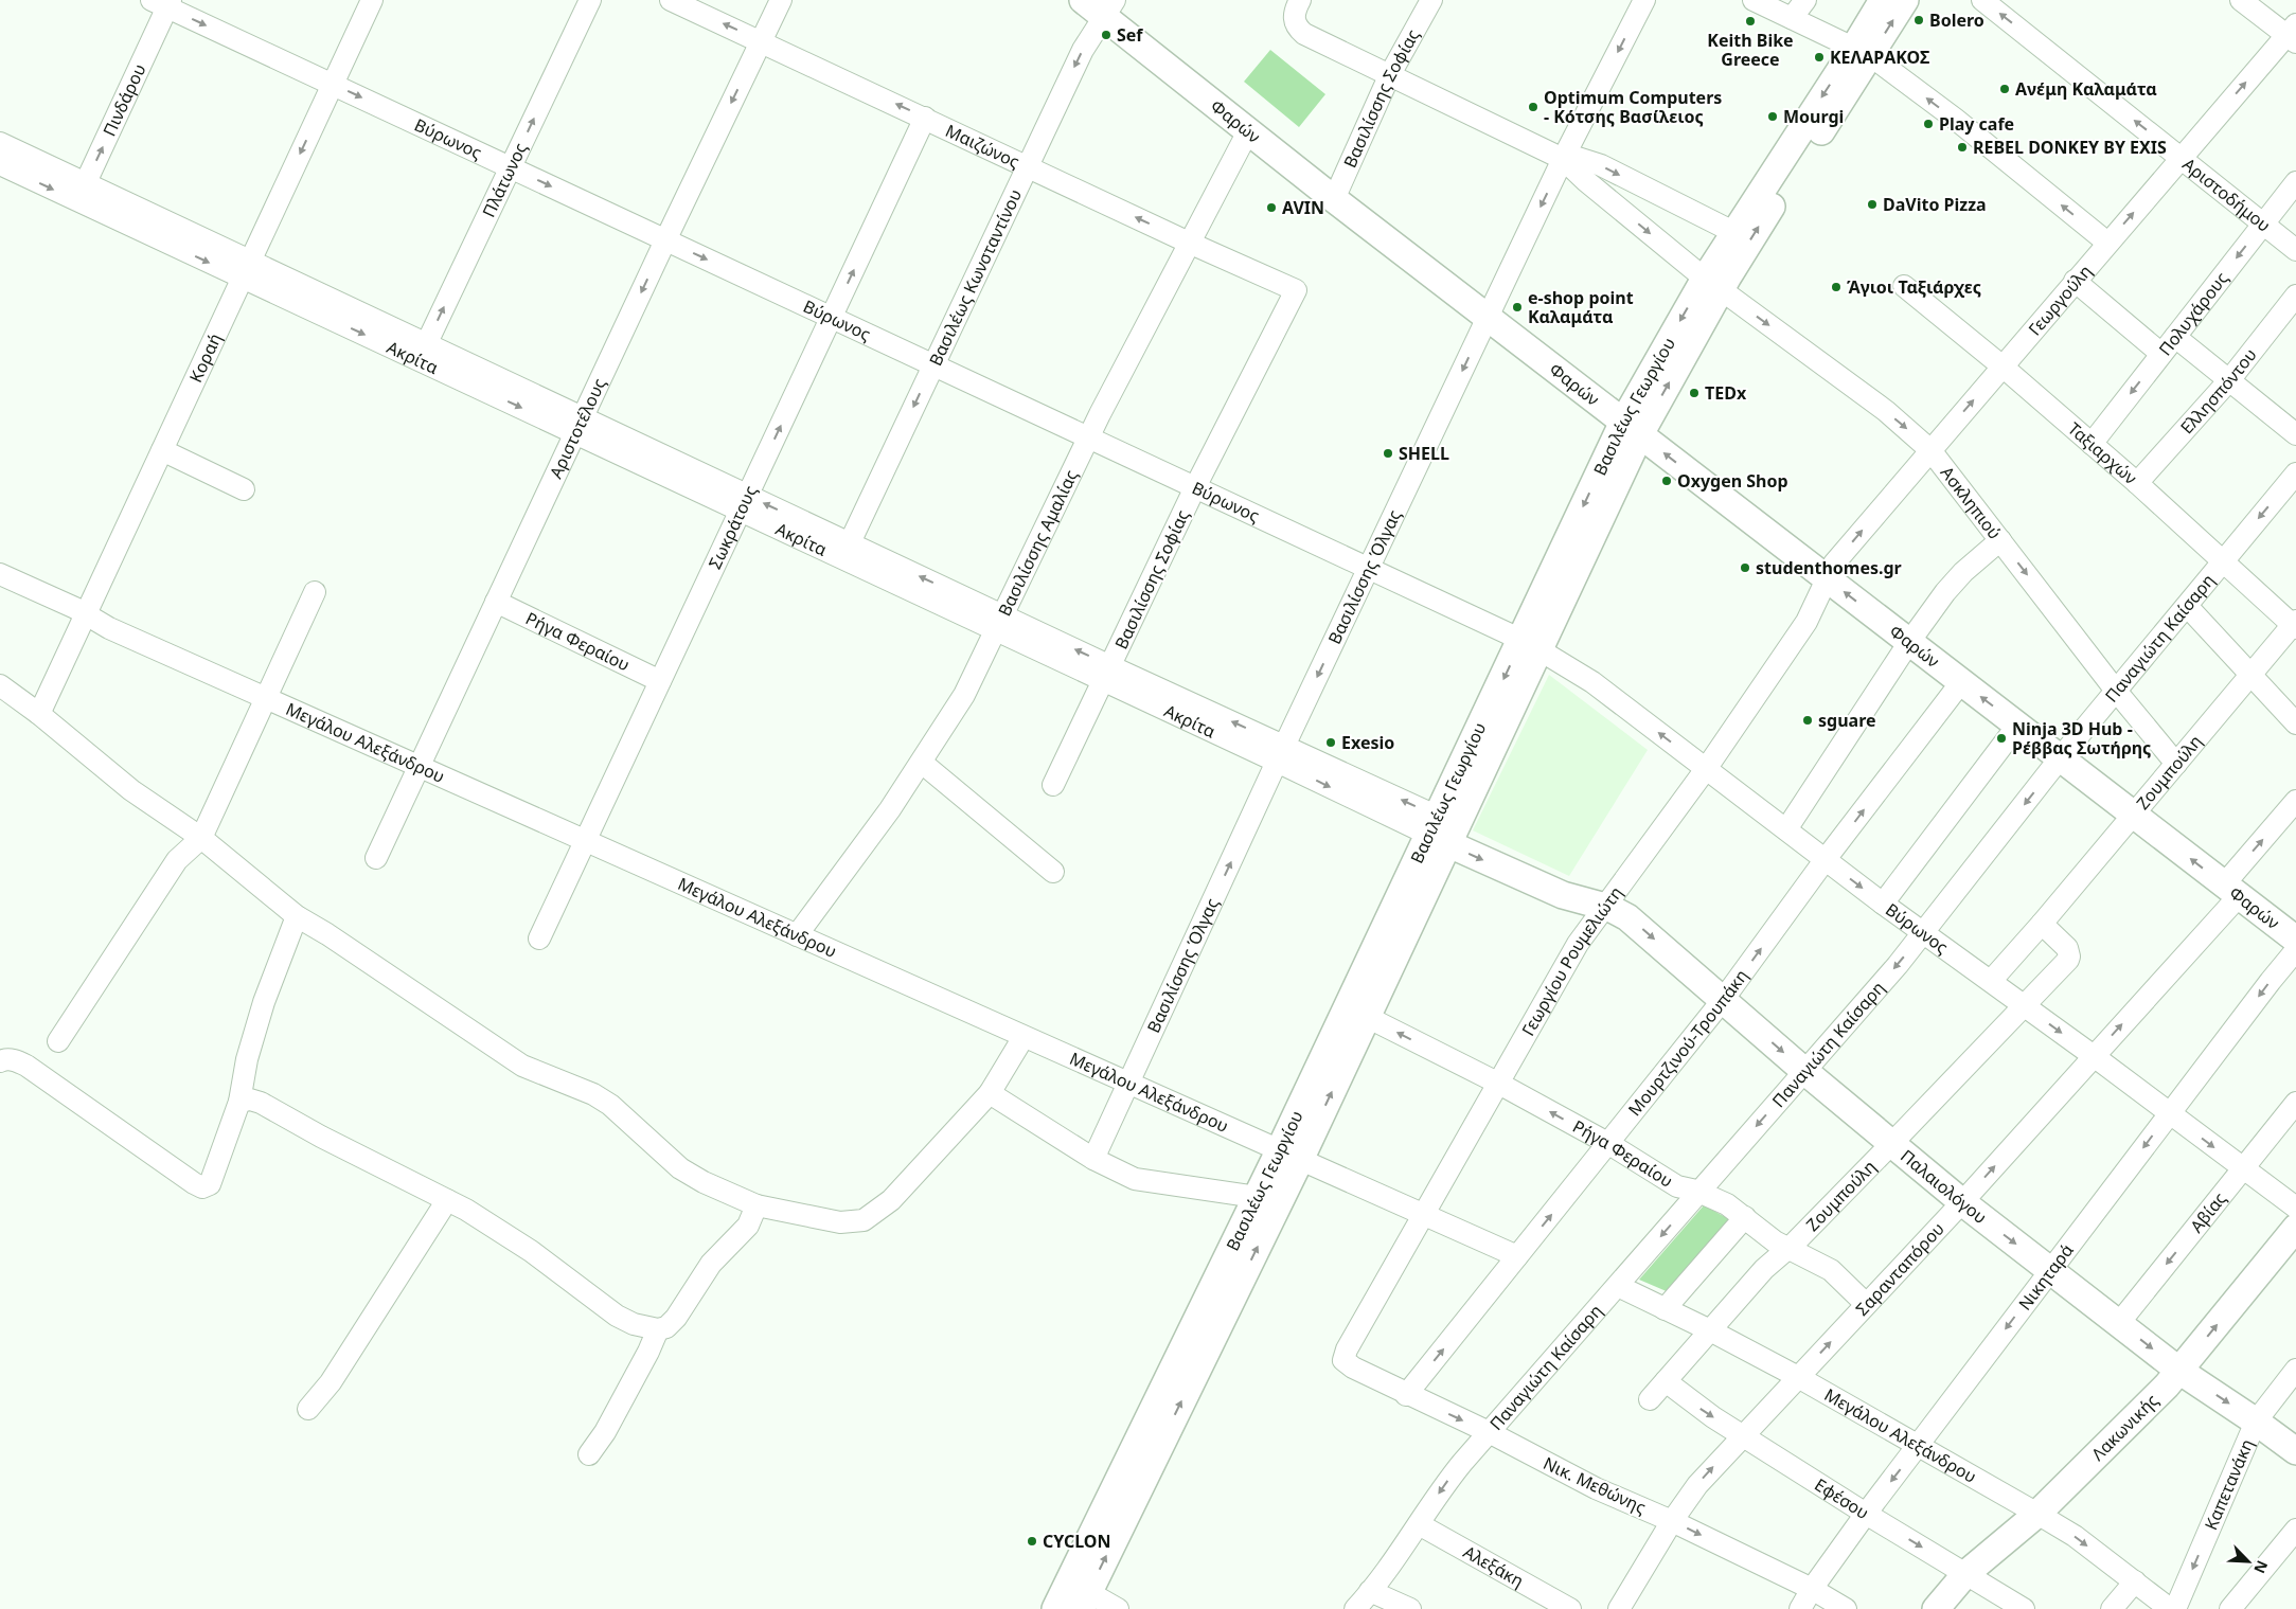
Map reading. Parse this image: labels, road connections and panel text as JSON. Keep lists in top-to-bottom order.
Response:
{
  "streets": {
    "main road": [
      "Φαρών",
      "Ακρίτα",
      "Βασιλέως Γεωργίου",
      "Παλαιολόγου",
      "Λακωνικής"
    ],
    "street": [
      "Βασιλίσσης Σοφίας",
      "Πινδάρου",
      "Βύρωνος",
      "Μαιζώνος",
      "Πλάτωνος",
      "Αριστοδήμου",
      "Βασιλέως Κωνσταντίνου",
      "Γεωργούλη",
      "Πολυχάρους",
      "Κοραή",
      "Ελλησπόντου",
      "Αριστοτέλους",
      "Ταξιαρχών",
      "Ασκληπιού",
      "Σωκράτους",
      "Βασιλίσσης Αμαλίας",
      "Βασιλίσσης Όλγας",
      "Παναγιώτη Καίσαρη",
      "Ρήγα Φεραίου",
      "Μεγάλου Αλεξάνδρου",
      "Ζουμπούλη",
      "Γεωργίου Ρουμελιώτη",
      "Μουρτζινού-Τρουπάκη",
      "Αβίας",
      "Σαρανταπόρου",
      "Νικηταρά",
      "Νικ. Μεθώνης",
      "Καπετανάκη",
      "Εφέσου",
      "Αλεξάκη"
    ]
  },
  "crossings": [
    ["Βασιλίσσης Σοφίας", "Φαρών"],
    ["Βασιλίσσης Σοφίας", "Βύρωνος"],
    ["Βασιλίσσης Σοφίας", "Μαιζώνος"],
    ["Βασιλίσσης Σοφίας", "Ακρίτα"],
    ["Πινδάρου", "Βύρωνος"],
    ["Πινδάρου", "Ακρίτα"],
    ["Φαρών", "Βασιλέως Κωνσταντίνου"],
    ["Φαρών", "Γεωργούλη"],
    ["Φαρών", "Βασιλέως Γεωργίου"],
    ["Φαρών", "Βασιλίσσης Αμαλίας"],
    ["Φαρών", "Βασιλίσσης Όλγας"],
    ["Φαρών", "Παναγιώτη Καίσαρη"],
    ["Φαρών", "Ζουμπούλη"],
    ["Φαρών", "Γεωργίου Ρουμελιώτη"],
    ["Φαρών", "Μουρτζινού-Τρουπάκη"],
    ["Φαρών", "Σαρανταπόρου"],
    ["Βύρωνος", "Πλάτωνος"],
    ["Βύρωνος", "Βασιλέως Κωνσταντίνου"],
    ["Βύρωνος", "Κοραή"],
    ["Βύρωνος", "Βασιλέως Γεωργίου"],
    ["Βύρωνος", "Αριστοτέλους"],
    ["Βύρωνος", "Σωκράτους"],
    ["Βύρωνος", "Βασιλίσσης Αμαλίας"],
    ["Βύρωνος", "Βασιλίσσης Όλγας"],
    ["Βύρωνος", "Παναγιώτη Καίσαρη"],
    ["Βύρωνος", "Ζουμπούλη"],
    ["Βύρωνος", "Γεωργίου Ρουμελιώτη"],
    ["Βύρωνος", "Μουρτζινού-Τρουπάκη"],
    ["Βύρωνος", "Αβίας"],
    ["Βύρωνος", "Σαρανταπόρου"],
    ["Βύρωνος", "Νικηταρά"],
    ["Μαιζώνος", "Βασιλέως Κωνσταντίνου"],
    ["Μαιζώνος", "Αριστοτέλους"],
    ["Μαιζώνος", "Σωκράτους"],
    ["Μαιζώνος", "Βασιλίσσης Αμαλίας"],
    ["Πλάτωνος", "Ακρίτα"],
    ["Αριστοδήμου", "Γεωργούλη"],
    ["Αριστοδήμου", "Πολυχάρους"],
    ["Βασιλέως Κωνσταντίνου", "Ακρίτα"],
    ["Γεωργούλη", "Ταξιαρχών"],
    ["Γεωργούλη", "Ασκληπιού"],
    ["Γεωργούλη", "Γεωργίου Ρουμελιώτη"],
    ["Πολυχάρους", "Ταξιαρχών"],
    ["Κοραή", "Ακρίτα"],
    ["Κοραή", "Μεγάλου Αλεξάνδρου"],
    ["Ακρίτα", "Βασιλέως Γεωργίου"],
    ["Ακρίτα", "Αριστοτέλους"],
    ["Ακρίτα", "Σωκράτους"],
    ["Ακρίτα", "Βασιλίσσης Αμαλίας"],
    ["Ακρίτα", "Βασιλίσσης Όλγας"],
    ["Ακρίτα", "Γεωργίου Ρουμελιώτη"],
    ["Ακρίτα", "Παλαιολόγου"],
    ["Ελλησπόντου", "Ταξιαρχών"],
    ["Βασιλέως Γεωργίου", "Ασκληπιού"],
    ["Βασιλέως Γεωργίου", "Ρήγα Φεραίου"],
    ["Βασιλέως Γεωργίου", "Μεγάλου Αλεξάνδρου"],
    ["Αριστοτέλους", "Ρήγα Φεραίου"],
    ["Αριστοτέλους", "Μεγάλου Αλεξάνδρου"],
    ["Ταξιαρχών", "Παναγιώτη Καίσαρη"],
    ["Ταξιαρχών", "Ζουμπούλη"],
    ["Ασκληπιού", "Βασιλίσσης Όλγας"],
    ["Ασκληπιού", "Παναγιώτη Καίσαρη"],
    ["Ασκληπιού", "Ζουμπούλη"],
    ["Σωκράτους", "Ρήγα Φεραίου"],
    ["Σωκράτους", "Μεγάλου Αλεξάνδρου"],
    ["Βασιλίσσης Αμαλίας", "Μεγάλου Αλεξάνδρου"],
    ["Βασιλίσσης Όλγας", "Μεγάλου Αλεξάνδρου"],
    ["Παναγιώτη Καίσαρη", "Ρήγα Φεραίου"],
    ["Παναγιώτη Καίσαρη", "Μεγάλου Αλεξάνδρου"],
    ["Παναγιώτη Καίσαρη", "Παλαιολόγου"],
    ["Παναγιώτη Καίσαρη", "Νικ. Μεθώνης"],
    ["Παναγιώτη Καίσαρη", "Αλεξάκη"],
    ["Ρήγα Φεραίου", "Ζουμπούλη"],
    ["Ρήγα Φεραίου", "Γεωργίου Ρουμελιώτη"],
    ["Ρήγα Φεραίου", "Μουρτζινού-Τρουπάκη"],
    ["Ρήγα Φεραίου", "Σαρανταπόρου"],
    ["Μεγάλου Αλεξάνδρου", "Ζουμπούλη"],
    ["Μεγάλου Αλεξάνδρου", "Γεωργίου Ρουμελιώτη"],
    ["Μεγάλου Αλεξάνδρου", "Μουρτζινού-Τρουπάκη"],
    ["Μεγάλου Αλεξάνδρου", "Σαρανταπόρου"],
    ["Μεγάλου Αλεξάνδρου", "Νικηταρά"],
    ["Μεγάλου Αλεξάνδρου", "Λακωνικής"],
    ["Ζουμπούλη", "Παλαιολόγου"],
    ["Ζουμπούλη", "Εφέσου"],
    ["Γεωργίου Ρουμελιώτη", "Παλαιολόγου"],
    ["Γεωργίου Ρουμελιώτη", "Νικ. Μεθώνης"],
    ["Μουρτζινού-Τρουπάκη", "Παλαιολόγου"],
    ["Μουρτζινού-Τρουπάκη", "Νικ. Μεθώνης"],
    ["Παλαιολόγου", "Αβίας"],
    ["Παλαιολόγου", "Σαρανταπόρου"],
    ["Παλαιολόγου", "Νικηταρά"],
    ["Παλαιολόγου", "Λακωνικής"],
    ["Παλαιολόγου", "Καπετανάκη"],
    ["Σαρανταπόρου", "Νικ. Μεθώνης"],
    ["Σαρανταπόρου", "Εφέσου"],
    ["Νικηταρά", "Νικ. Μεθώνης"],
    ["Νικηταρά", "Εφέσου"],
    ["Λακωνικής", "Εφέσου"]
  ],
  "one_way": [
    "Πινδάρου",
    "Φαρών",
    "Μαιζώνος",
    "Πλάτωνος",
    "Βασιλέως Κωνσταντίνου",
    "Γεωργούλη",
    "Πολυχάρους",
    "Αριστοτέλους",
    "Σωκράτους",
    "Ρήγα Φεραίου",
    "Παλαιολόγου",
    "Αβίας",
    "Σαρανταπόρου",
    "Νικηταρά",
    "Νικ. Μεθώνης",
    "Εφέσου"
  ],
  "places": [
    "Bolero",
    "Keith Bike Greece",
    "Sef",
    "ΚΕΛΑΡΑΚΟΣ",
    "Ανέμη Καλαμάτα",
    "Optimum Computers - Κότσης Βασίλειος",
    "Mourgi",
    "Play cafe",
    "REBEL DONKEY BY EXIS",
    "DaVito Pizza",
    "AVIN",
    "Άγιοι Ταξιάρχες",
    "e-shop point Καλαμάτα",
    "TEDx",
    "SHELL",
    "Oxygen Shop",
    "studenthomes.gr",
    "sguare",
    "Ninja 3D Hub - Ρέββας Σωτήρης",
    "Exesio",
    "CYCLON"
  ],
  "north": "bottom right"
}
